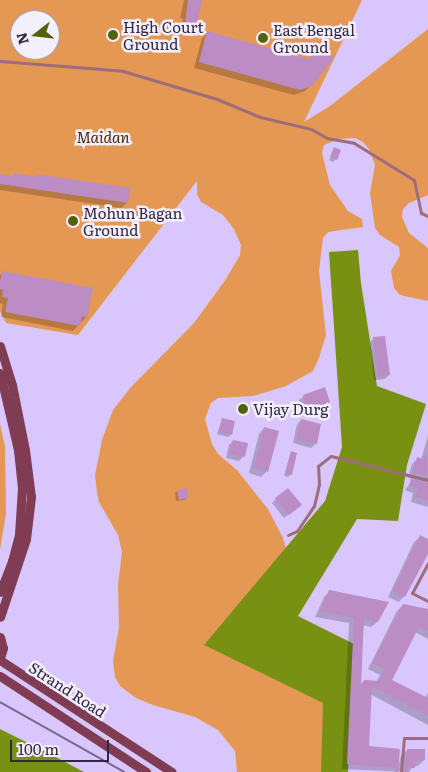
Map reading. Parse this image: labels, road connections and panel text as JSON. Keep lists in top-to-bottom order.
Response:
{
  "streets": {
    "main road": ["Strand Road"]
  },
  "parks": ["Maidan"],
  "places": [
    "High Court Ground",
    "East Bengal Ground",
    "Mohun Bagan Ground",
    "Vijay Durg"
  ],
  "scale_bar": "100 m",
  "north": "left"
}
